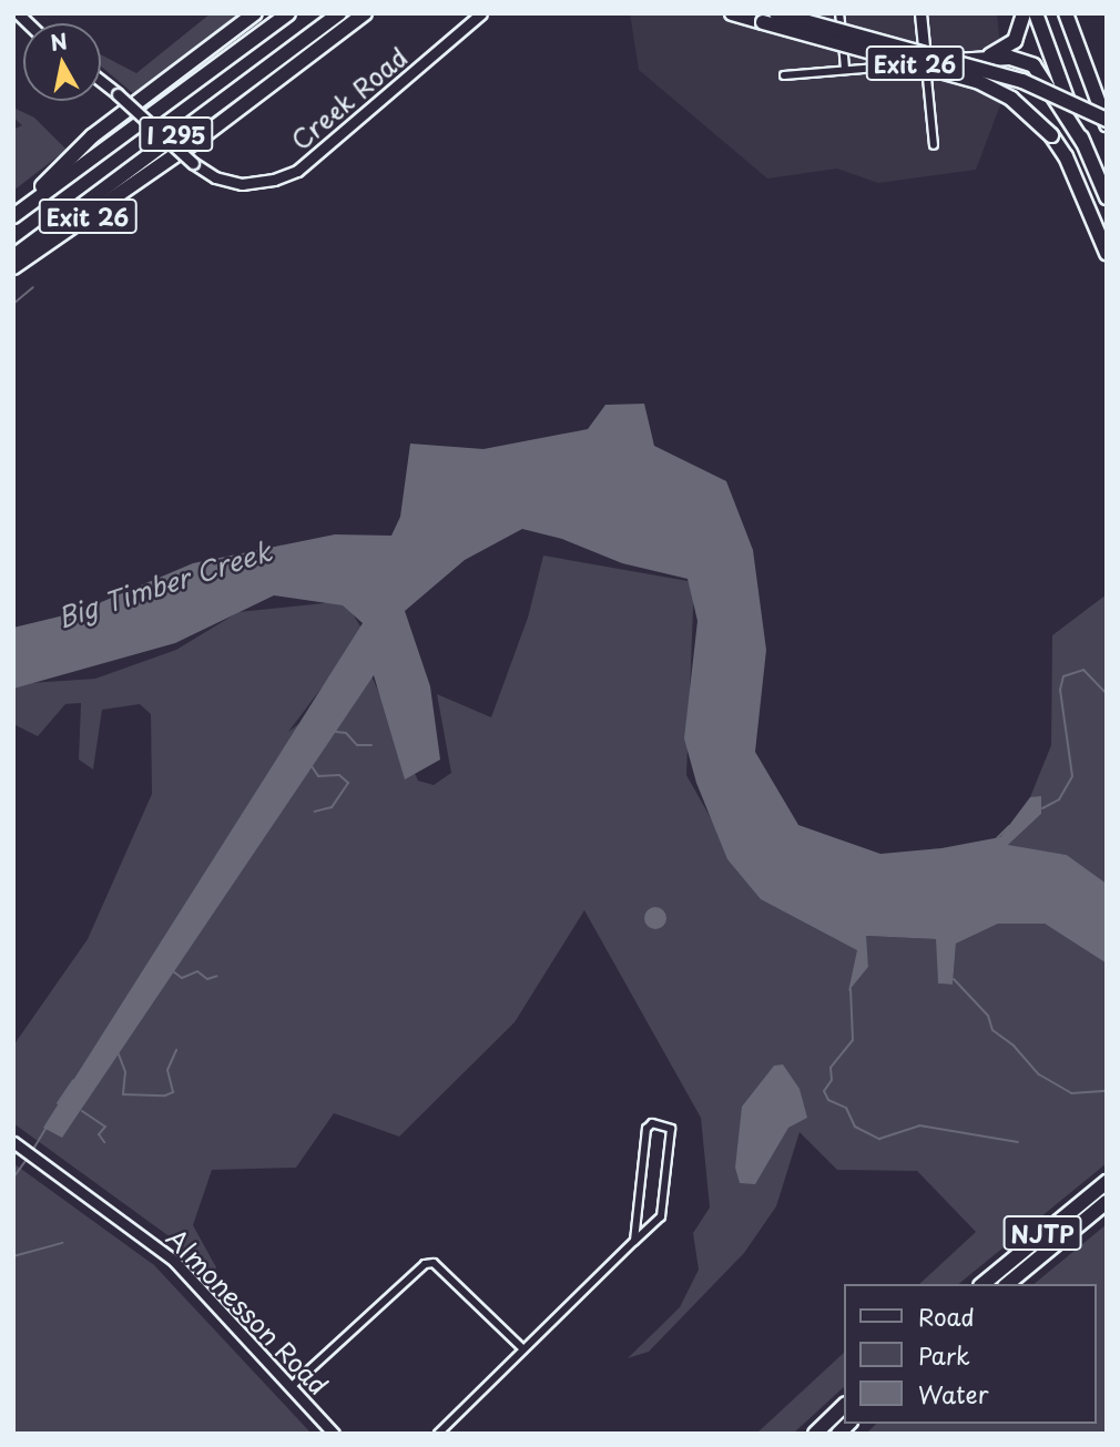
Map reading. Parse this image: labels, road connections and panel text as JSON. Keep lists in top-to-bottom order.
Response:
{
  "streets": {
    "highway": ["Exit 26", "I 295", "NJTP"],
    "street": ["Creek Road", "Almonesson Road"]
  },
  "water": ["Big Timber Creek"],
  "legend": ["Road", "Park", "Water"],
  "north": "top"
}
